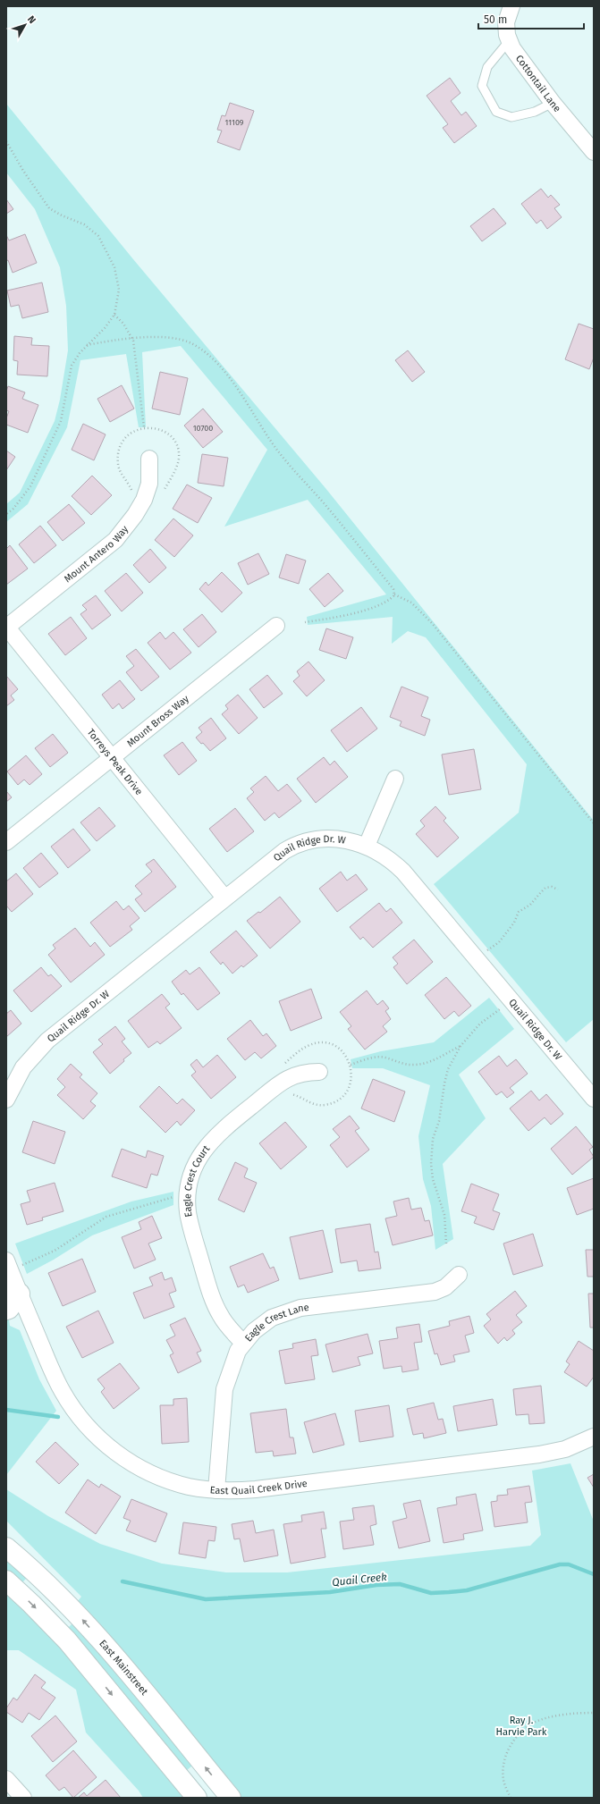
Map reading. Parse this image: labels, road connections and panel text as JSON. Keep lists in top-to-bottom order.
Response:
{
  "streets": {
    "main road": ["East Mainstreet"],
    "street": [
      "Cottontail Lane",
      "Mount Antero Way",
      "Mount Bross Way",
      "Torreys Peak Drive",
      "Quail Ridge Dr. W",
      "Eagle Crest Court",
      "Eagle Crest Lane",
      "East Quail Creek Drive"
    ]
  },
  "crossings": [
    ["Mount Antero Way", "Torreys Peak Drive"],
    ["Mount Bross Way", "Torreys Peak Drive"],
    ["Torreys Peak Drive", "Quail Ridge Dr. W"],
    ["Eagle Crest Court", "Eagle Crest Lane"],
    ["Eagle Crest Lane", "East Quail Creek Drive"]
  ],
  "water": ["Quail Creek"],
  "parks": ["Ray J. Harvie Park"],
  "house_numbers": ["11109", "10700"],
  "scale_bar": "50 m",
  "north": "top right"
}
